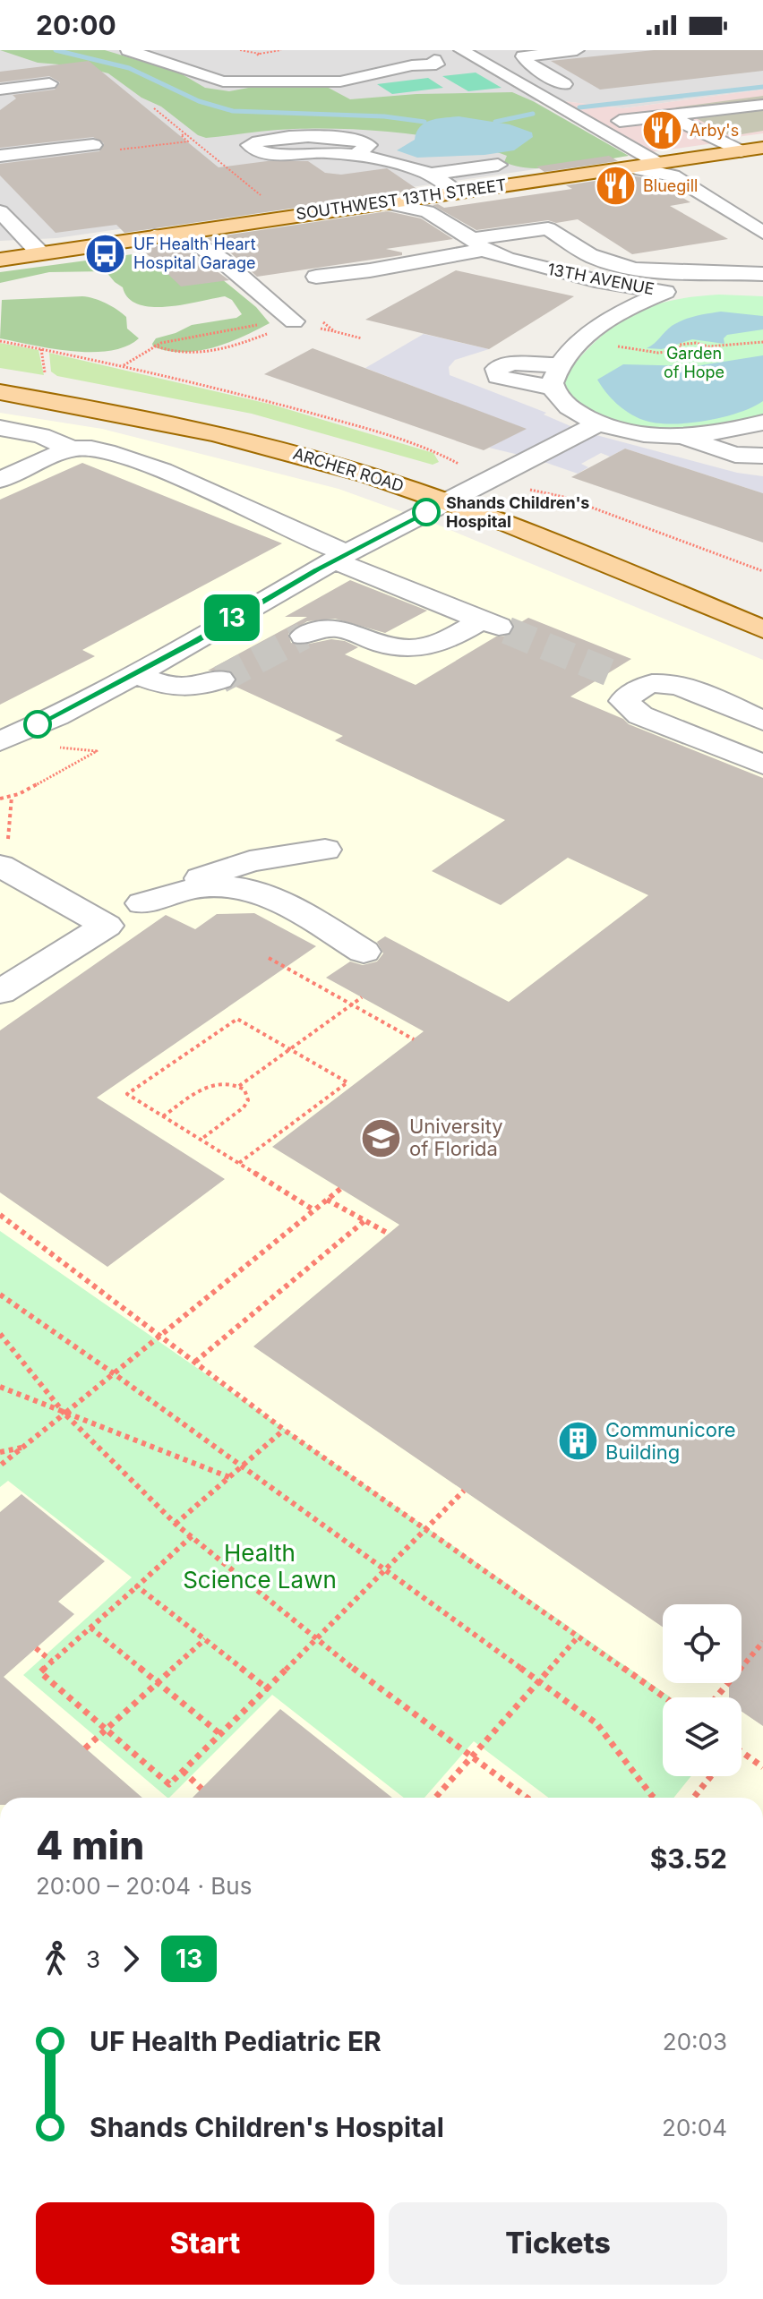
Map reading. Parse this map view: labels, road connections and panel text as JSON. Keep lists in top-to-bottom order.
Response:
{
  "streets": {
    "main road": ["SOUTHWEST 13TH STREET", "ARCHER ROAD"],
    "street": ["13TH AVENUE"]
  },
  "crossings": [
    ["SOUTHWEST 13TH STREET", "13TH AVENUE"]
  ],
  "parks": ["Garden of Hope", "Health Science Lawn"],
  "places": {
    "restaurant": ["Arby's", "Bluegill"],
    "bus stop": ["UF Health Heart Hospital Garage"],
    "other": ["Shands Children's Hospital"],
    "school or university": ["University of Florida"],
    "building": ["Communicore Building"]
  },
  "lines": ["bus line 13"],
  "page": {
    "status": "20:00",
    "on_map": "13",
    "heading": ["4 min", "20:00 – 20:04 · Bus", "$3.52"],
    "legs": ["3", "13"],
    "list": [
      {
        "name": "UF Health Pediatric ER",
        "value": "20:03"
      },
      {
        "name": "Shands Children's Hospital",
        "value": "20:04"
      }
    ],
    "buttons": ["Start", "Tickets"]
  }
}
